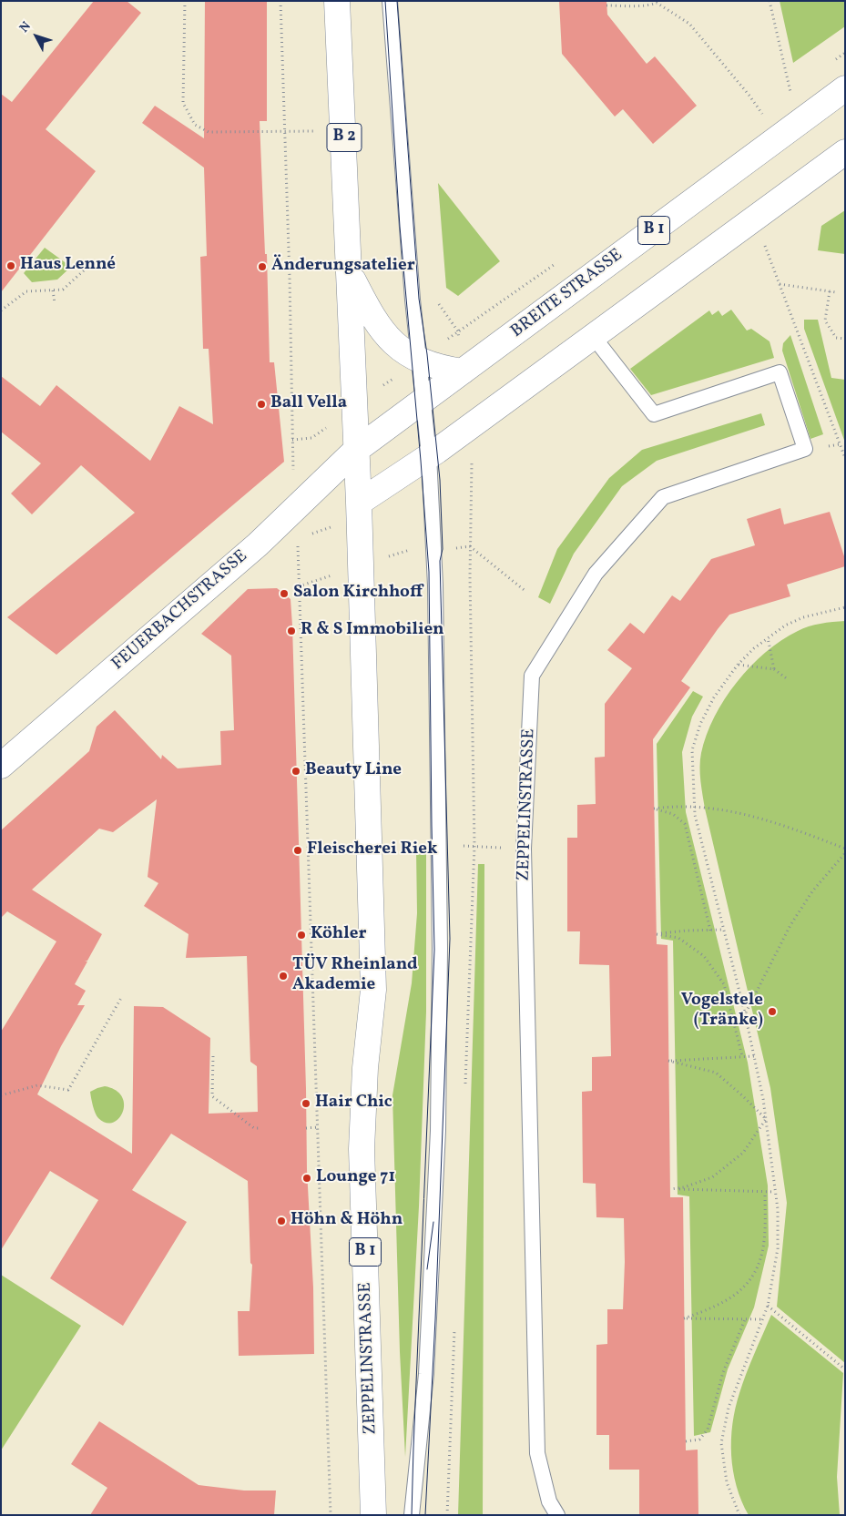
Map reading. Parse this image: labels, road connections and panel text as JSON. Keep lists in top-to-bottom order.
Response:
{
  "streets": {
    "main road": [
      "B 2",
      "B 1",
      "BREITE STRASSE",
      "FEUERBACHSTRASSE",
      "ZEPPELINSTRASSE"
    ]
  },
  "crossings": [
    ["B 2", "BREITE STRASSE"],
    ["B 2", "ZEPPELINSTRASSE"],
    ["BREITE STRASSE", "FEUERBACHSTRASSE"],
    ["BREITE STRASSE", "ZEPPELINSTRASSE"],
    ["FEUERBACHSTRASSE", "ZEPPELINSTRASSE"]
  ],
  "places": [
    "Haus Lenné",
    "Änderungsatelier",
    "Ball Vella",
    "Salon Kirchhoff",
    "R & S Immobilien",
    "Beauty Line",
    "Fleischerei Riek",
    "Köhler",
    "TÜV Rheinland Akademie",
    "Vogelstele (Tränke)",
    "Hair Chic",
    "Lounge 71",
    "Höhn & Höhn"
  ],
  "north": "top left"
}
